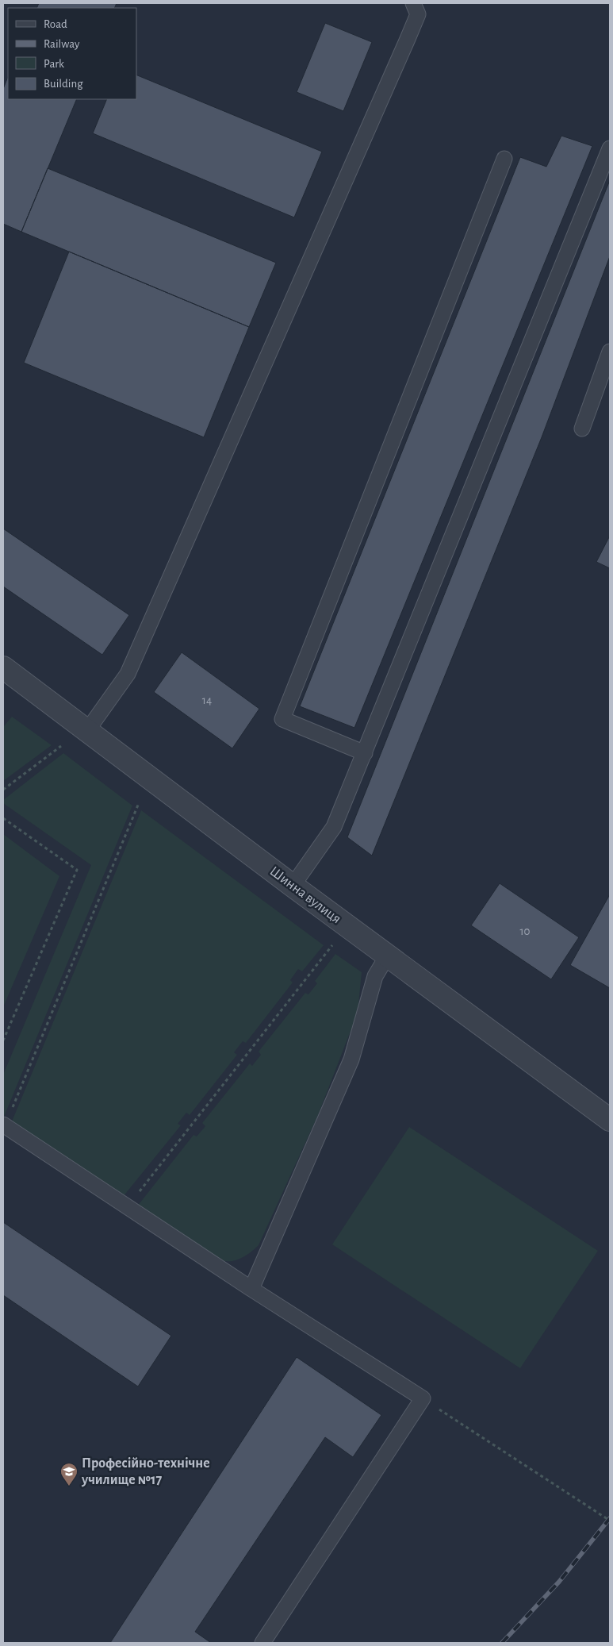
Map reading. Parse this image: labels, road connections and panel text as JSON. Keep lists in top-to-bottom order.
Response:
{
  "streets": {
    "street": ["Шинна вулиця"]
  },
  "places": {
    "school or university": ["Професійно-технічне училище №17"]
  },
  "house_numbers": ["14", "10"],
  "legend": [
    "Road",
    "Railway",
    "Park",
    "Building"
  ]
}
